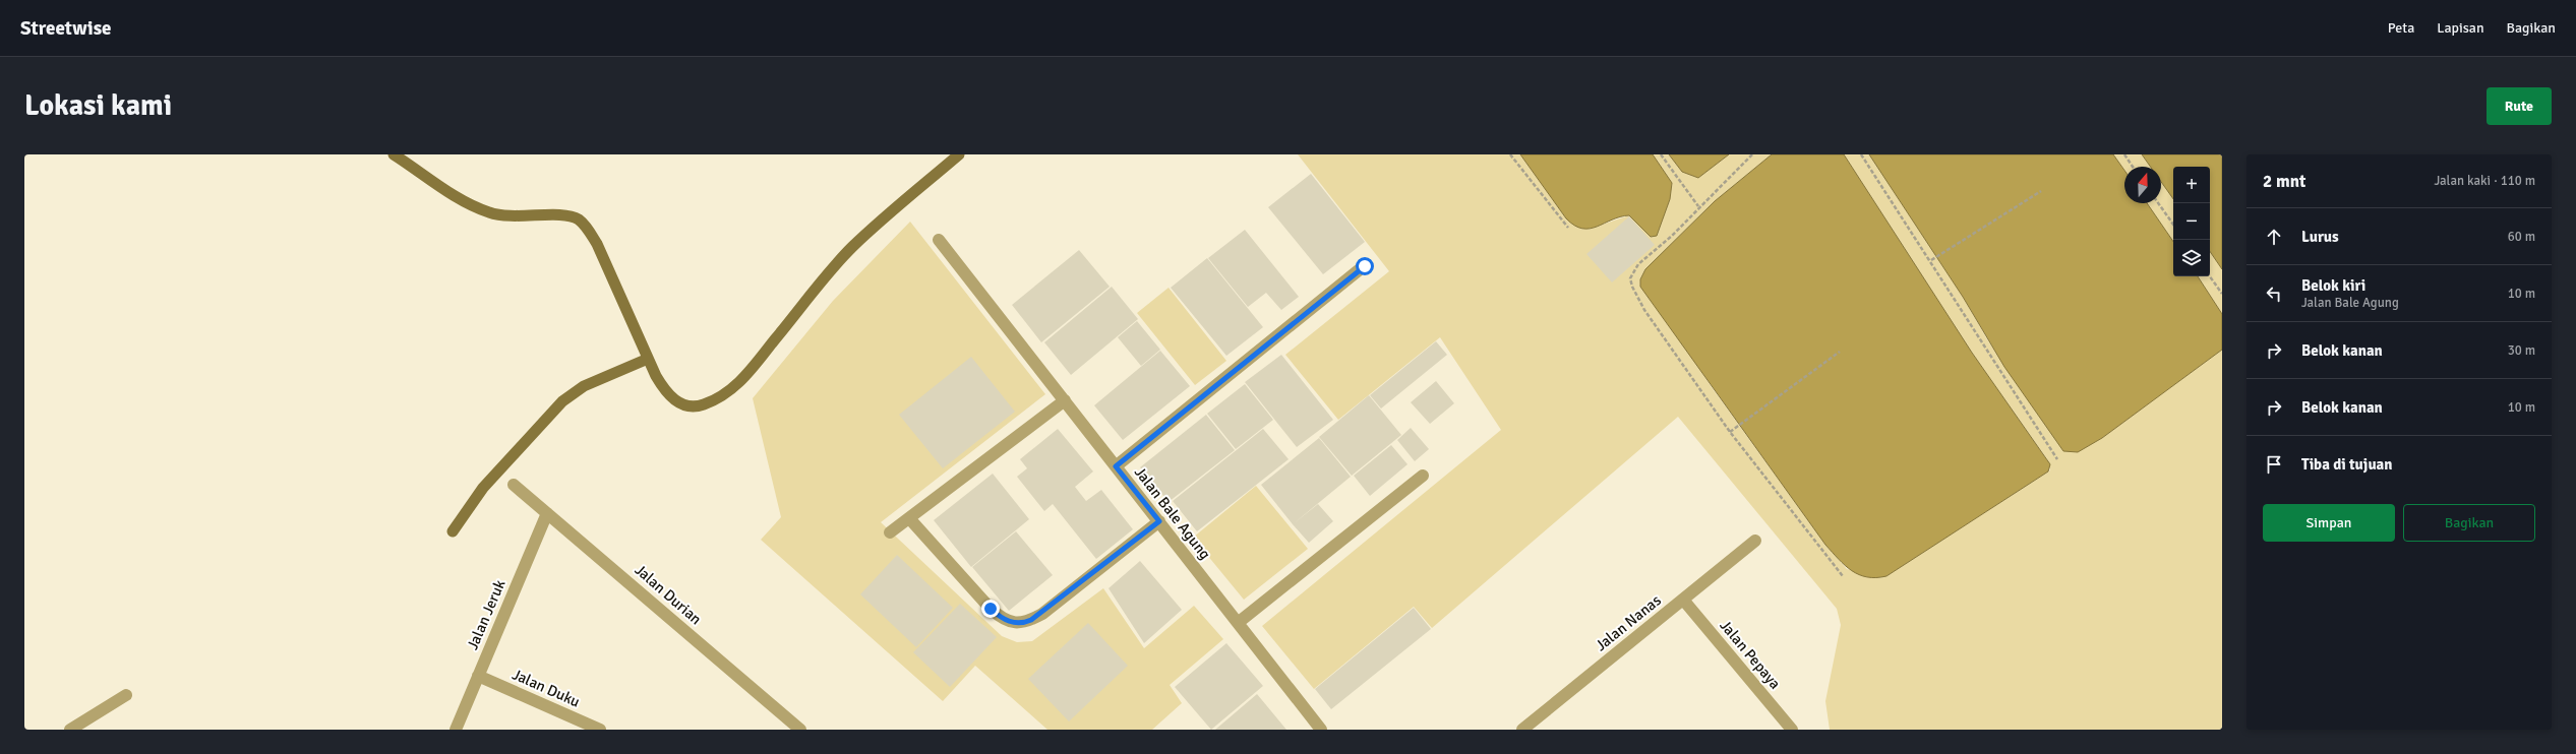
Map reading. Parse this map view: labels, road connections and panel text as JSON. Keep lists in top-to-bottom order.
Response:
{
  "streets": {
    "street": [
      "Jalan Bale Agung",
      "Jalan Durian",
      "Jalan Jeruk",
      "Jalan Nanas",
      "Jalan Pepaya",
      "Jalan Duku"
    ]
  },
  "crossings": [
    ["Jalan Durian", "Jalan Jeruk"],
    ["Jalan Jeruk", "Jalan Duku"],
    ["Jalan Nanas", "Jalan Pepaya"]
  ],
  "north": "top",
  "page": {
    "header": "Streetwise",
    "nav": ["Peta", "Lapisan", "Bagikan"],
    "buttons": [
      "Rute",
      ["Simpan", "Bagikan"]
    ],
    "title": "Lokasi kami",
    "heading": ["2 mnt", "Jalan kaki · 110 m"],
    "map_buttons": ["+", "−"],
    "list": [
      ["Lurus", "60 m"],
      ["Belok kiri", "Jalan Bale Agung", "10 m"],
      ["Belok kanan", "30 m"],
      ["Belok kanan", "10 m"],
      "Tiba di tujuan"
    ]
  }
}
